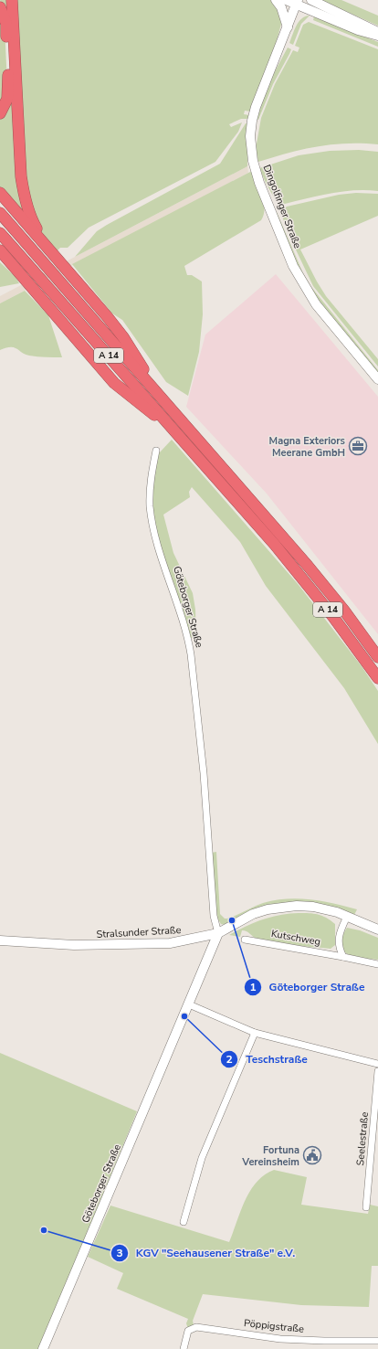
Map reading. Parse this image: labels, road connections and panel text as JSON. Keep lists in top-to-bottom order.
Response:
{
  "streets": {
    "highway": ["A 14"],
    "street": [
      "Dingolfinger Straße",
      "Göteborger Straße",
      "Stralsunder Straße",
      "Kutschweg",
      "Seelestraße",
      "Pöppigstraße"
    ]
  },
  "crossings": [
    ["Göteborger Straße", "Stralsunder Straße"]
  ],
  "places": {
    "office": ["Magna Exteriors Meerane GmbH"],
    "other": ["Göteborger Straße", "Teschstraße", "KGV \"Seehausener Straße\" e.V."],
    "public building": ["Fortuna Vereinsheim"]
  }
}
